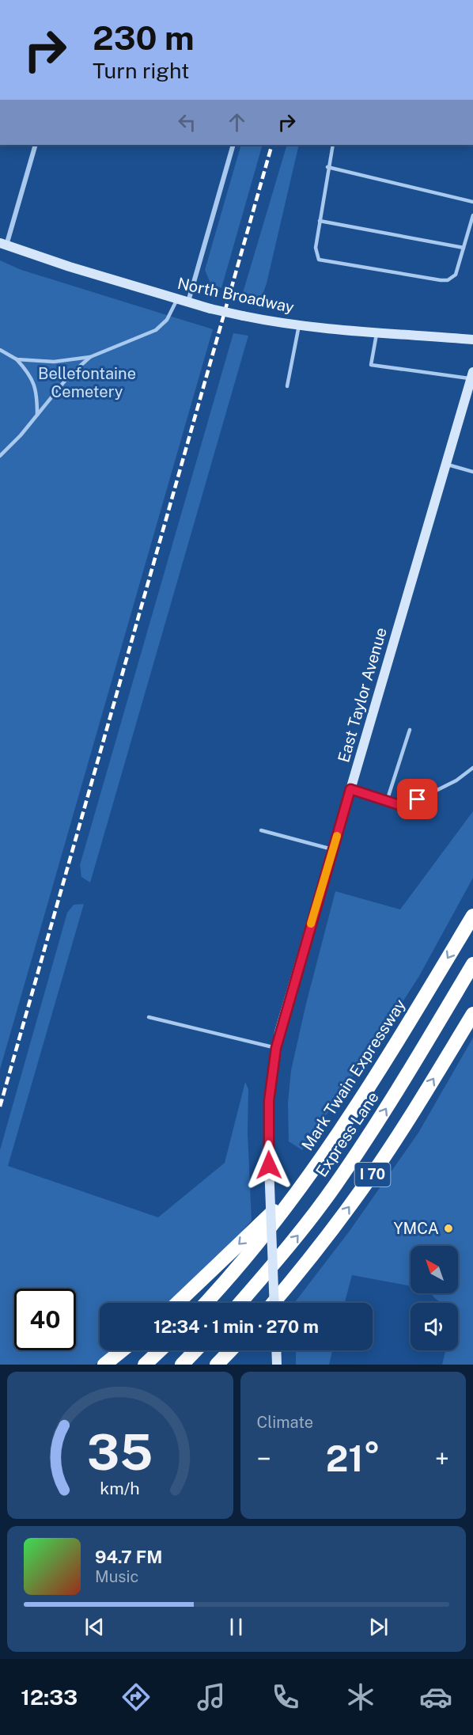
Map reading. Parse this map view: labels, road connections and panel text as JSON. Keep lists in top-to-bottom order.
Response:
{
  "streets": {
    "highway": ["Mark Twain Expressway", "Express Lane", "I 70"],
    "street": ["North Broadway", "East Taylor Avenue"]
  },
  "parks": ["Bellefontaine Cemetery"],
  "places": ["YMCA"],
  "north": "top left",
  "page": {
    "turn": ["230 m", "Turn right"],
    "limit": "40",
    "trip": "12:34 · 1 min · 270 m",
    "tile": "Climate",
    "heat": ["−", "21°", "+"],
    "song": ["94.7 FM", "Music"],
    "tabs": "12:33",
    "gauge": ["35", "km/h"]
  }
}
